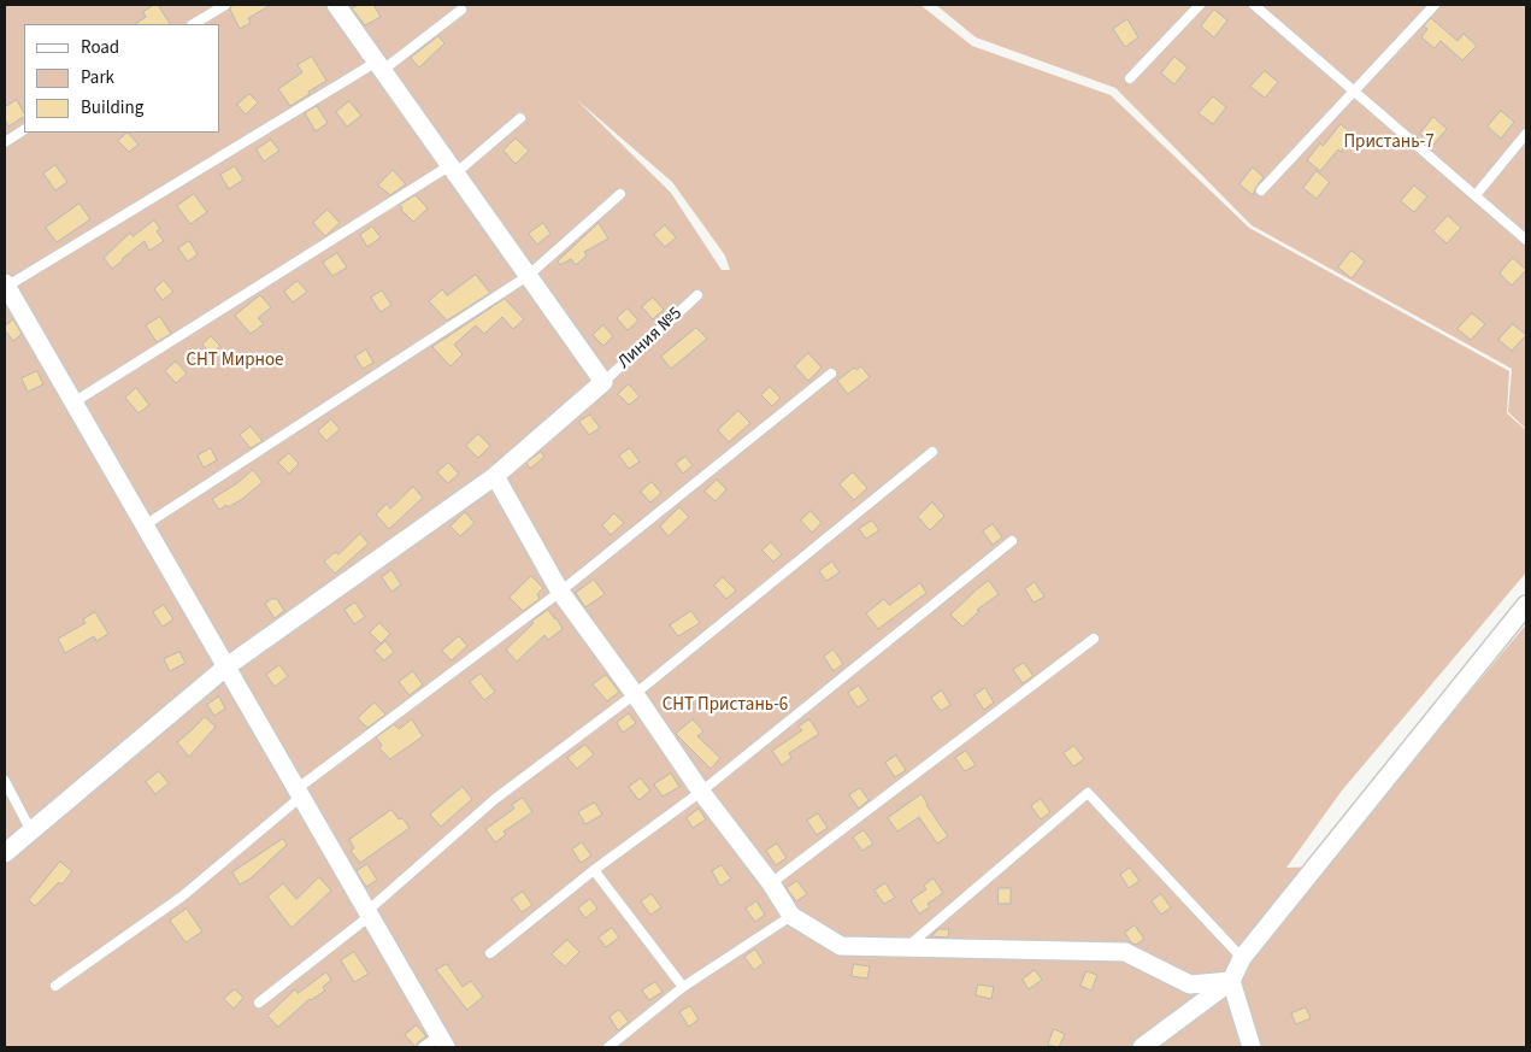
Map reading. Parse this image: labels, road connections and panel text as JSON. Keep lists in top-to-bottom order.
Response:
{
  "streets": {
    "lane": ["Линия №5"]
  },
  "parks": ["Пристань-7", "СНТ Мирное", "СНТ Пристань-6"],
  "legend": ["Road", "Park", "Building"]
}
